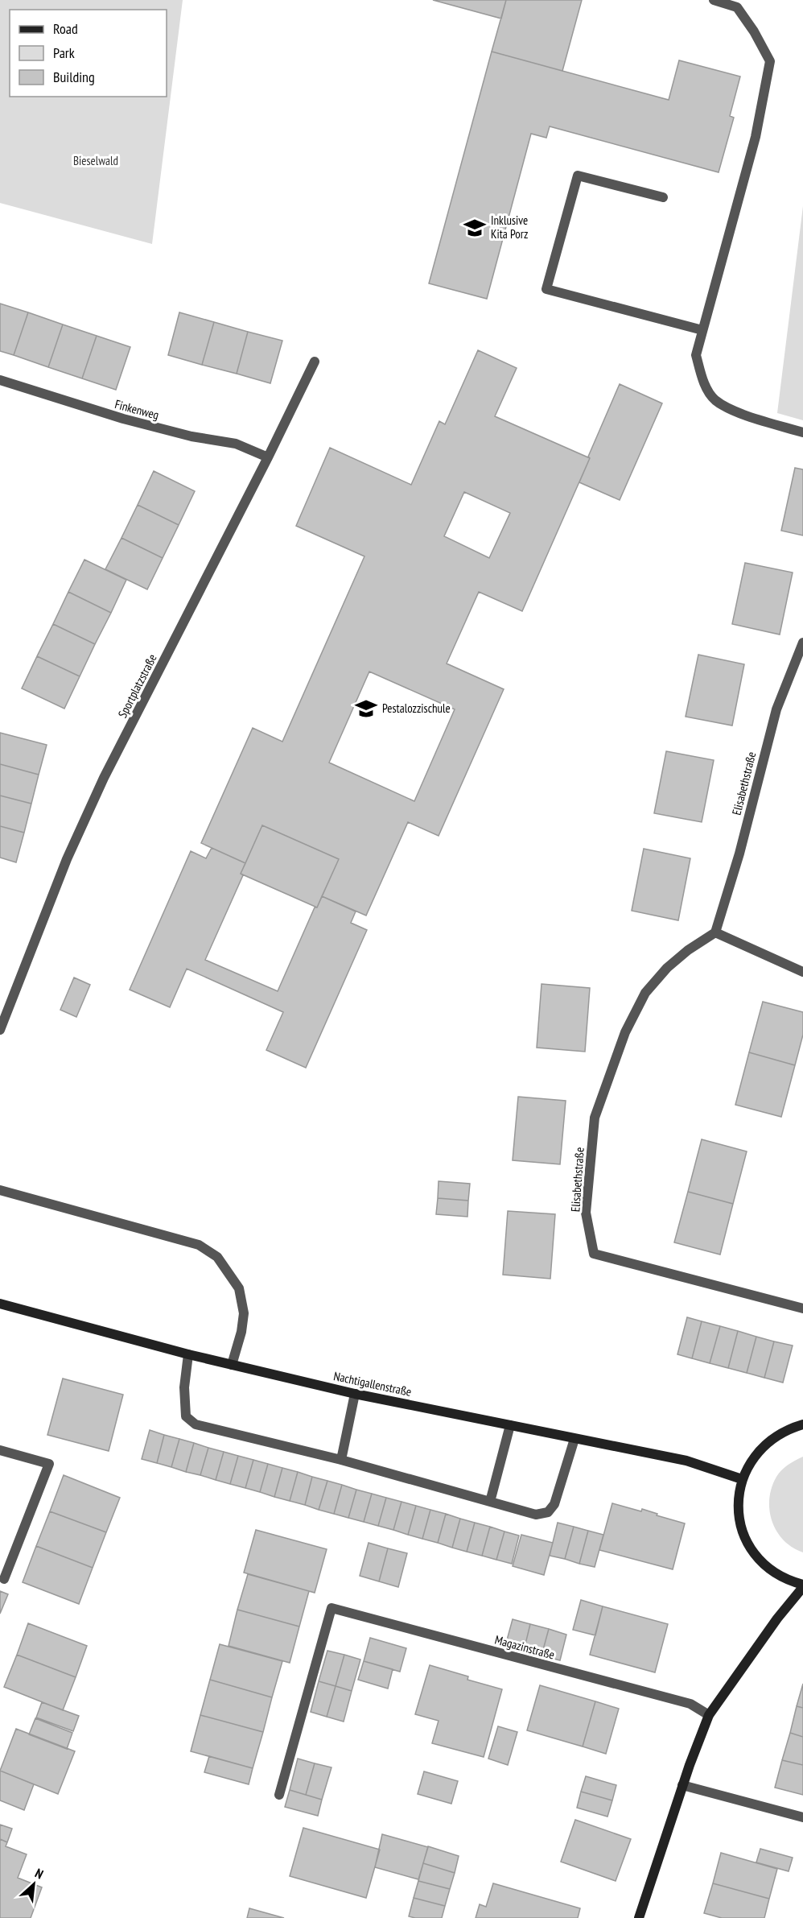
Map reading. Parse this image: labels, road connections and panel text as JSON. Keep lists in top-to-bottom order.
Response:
{
  "streets": {
    "main road": ["Nachtigallenstraße"],
    "street": [
      "Finkenweg",
      "Sportplatzstraße",
      "Elisabethstraße",
      "Magazinstraße"
    ]
  },
  "crossings": [
    ["Finkenweg", "Sportplatzstraße"]
  ],
  "parks": ["Bieselwald"],
  "places": {
    "school or university": ["Inklusive Kita Porz", "Pestalozzischule"]
  },
  "legend": ["Road", "Park", "Building"],
  "north": "top right"
}
